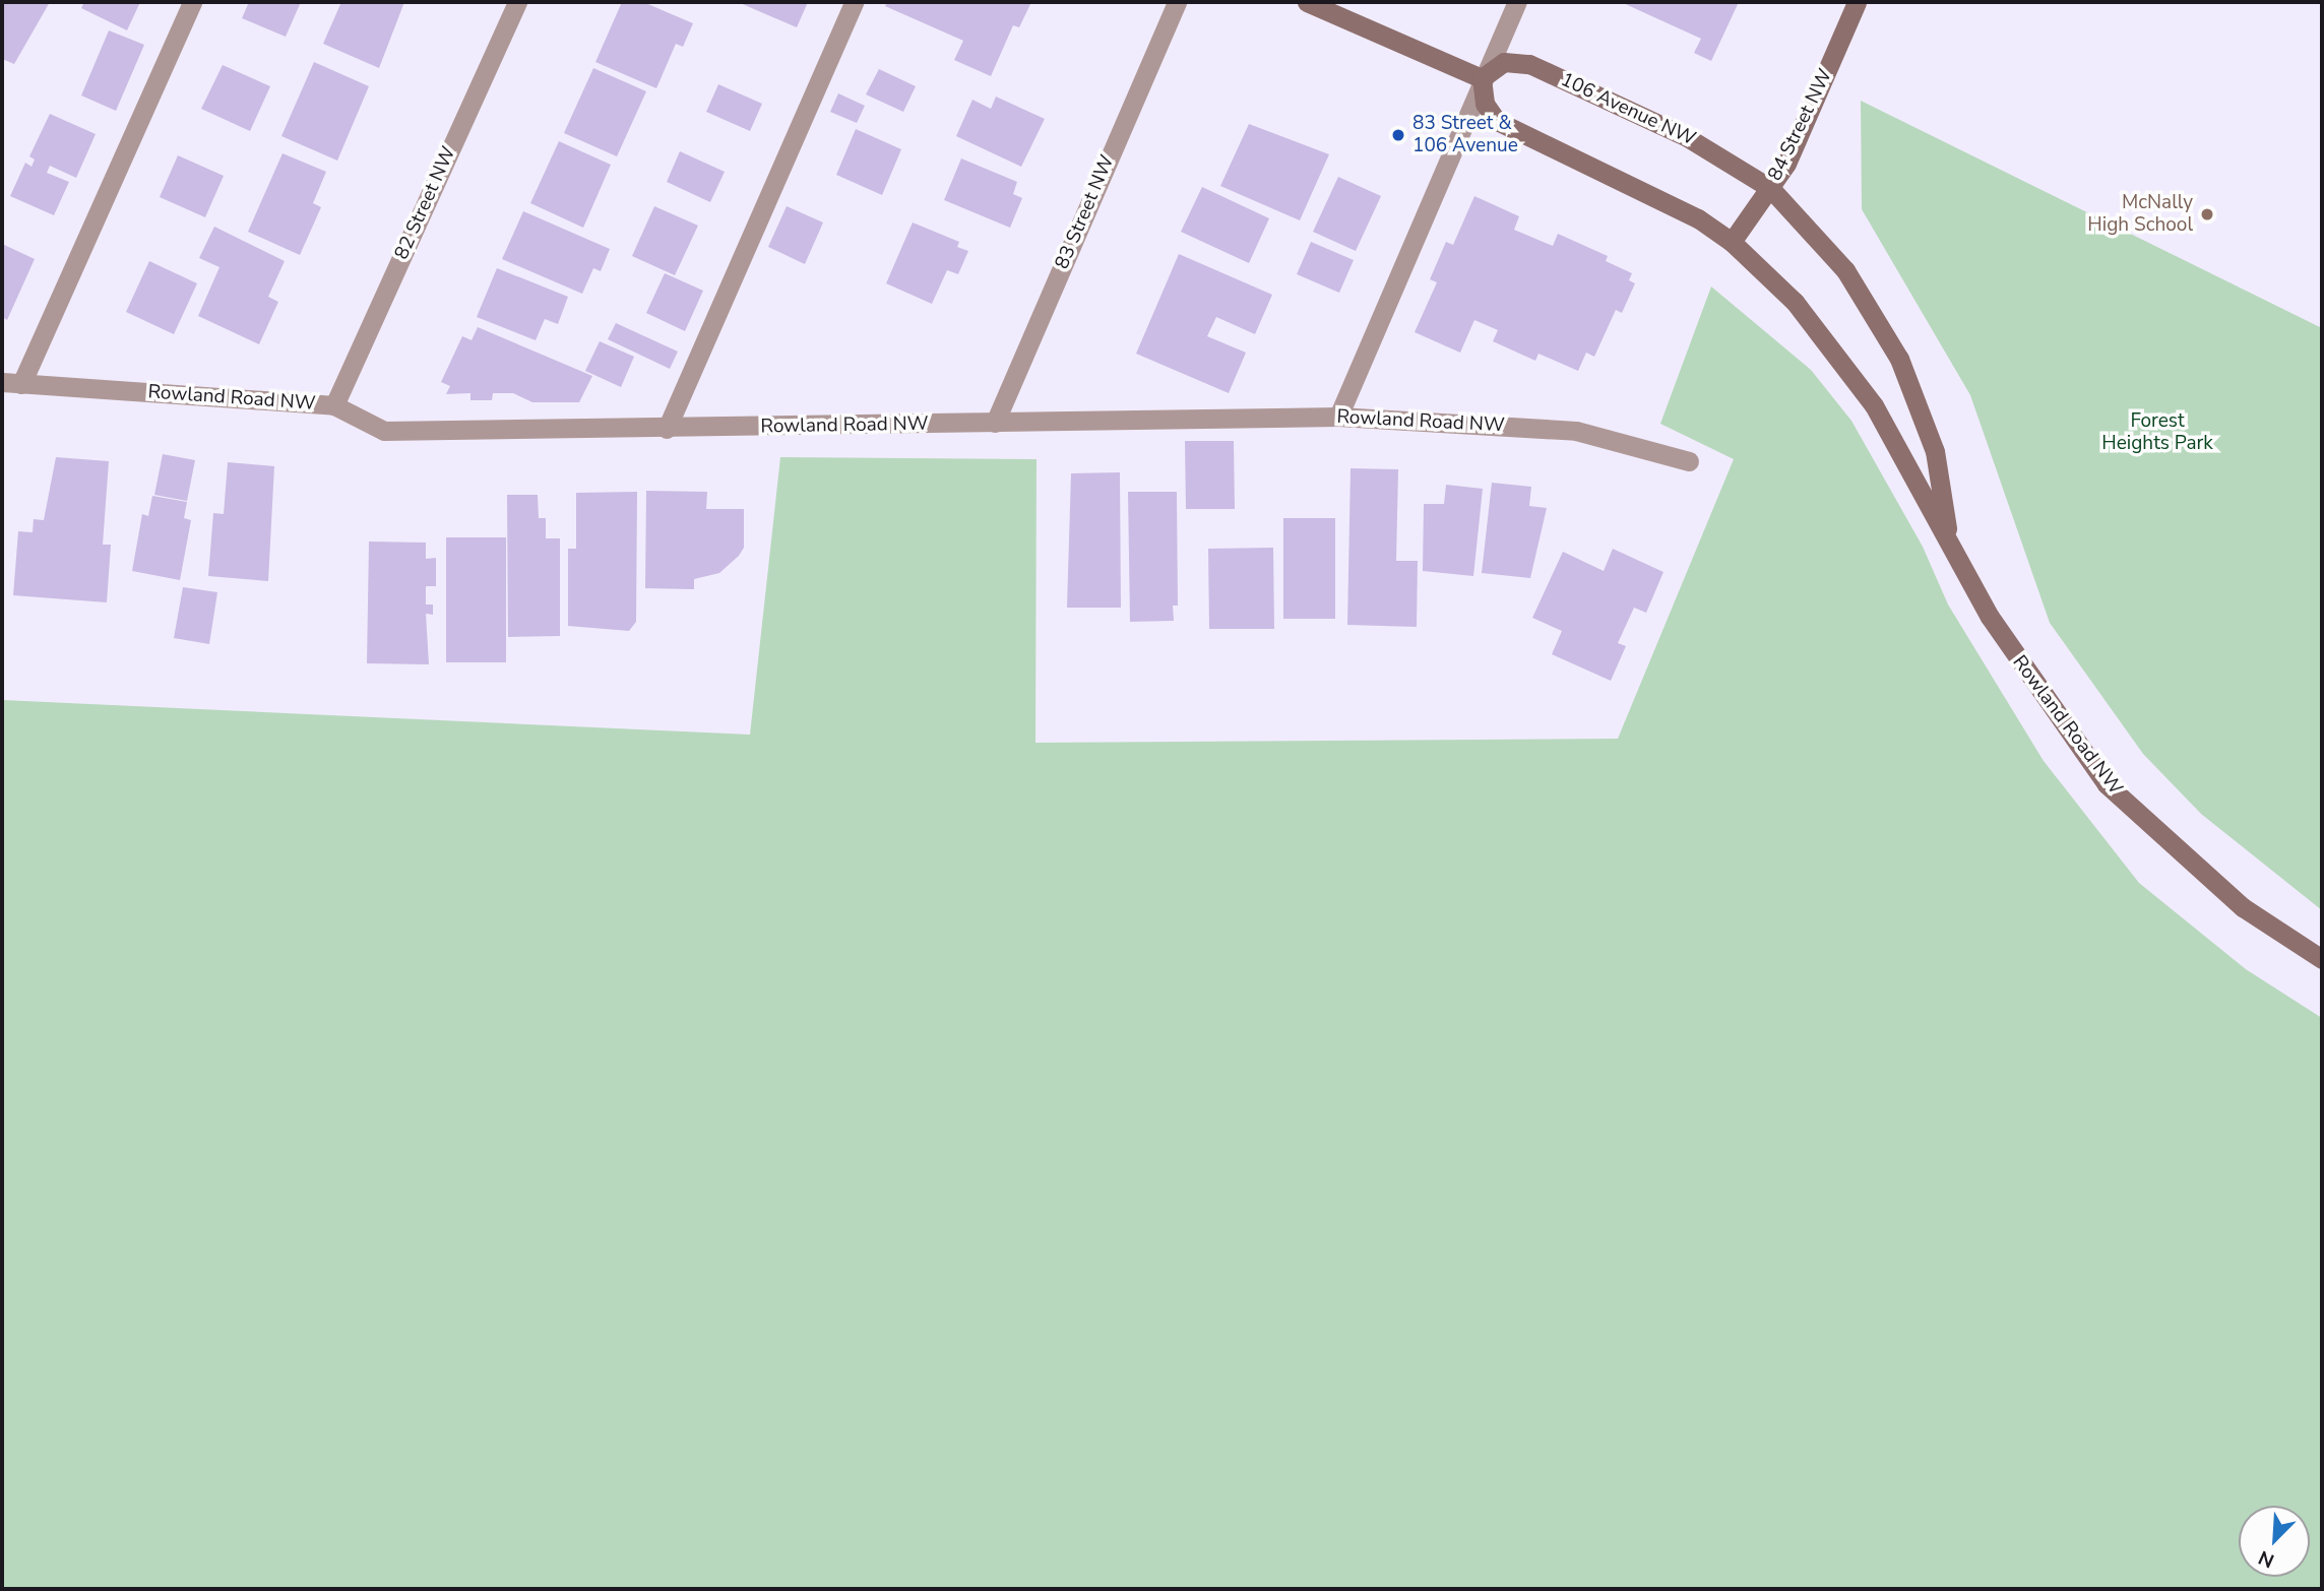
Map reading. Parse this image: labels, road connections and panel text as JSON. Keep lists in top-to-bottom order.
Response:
{
  "streets": {
    "main road": ["106 Avenue NW", "84 Street NW", "Rowland Road NW"],
    "street": ["82 Street NW", "83 Street NW"]
  },
  "crossings": [
    ["106 Avenue NW", "84 Street NW"],
    ["106 Avenue NW", "Rowland Road NW"],
    ["84 Street NW", "Rowland Road NW"],
    ["82 Street NW", "Rowland Road NW"],
    ["83 Street NW", "Rowland Road NW"]
  ],
  "parks": ["Forest Heights Park"],
  "places": ["83 Street & 106 Avenue", "McNally High School"],
  "north": "bottom left"
}
